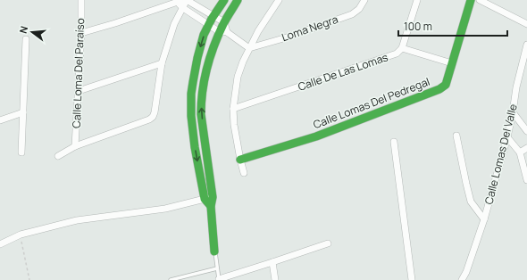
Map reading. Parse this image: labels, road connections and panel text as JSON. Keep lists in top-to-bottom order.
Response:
{
  "streets": {
    "street": [
      "Loma Negra",
      "Calle De Las Lomas",
      "Calle Loma Del Paraíso",
      "Calle Lomas Del Pedregal",
      "Calle Lomas Del Valle"
    ]
  },
  "scale_bar": "100 m",
  "north": "left"
}
